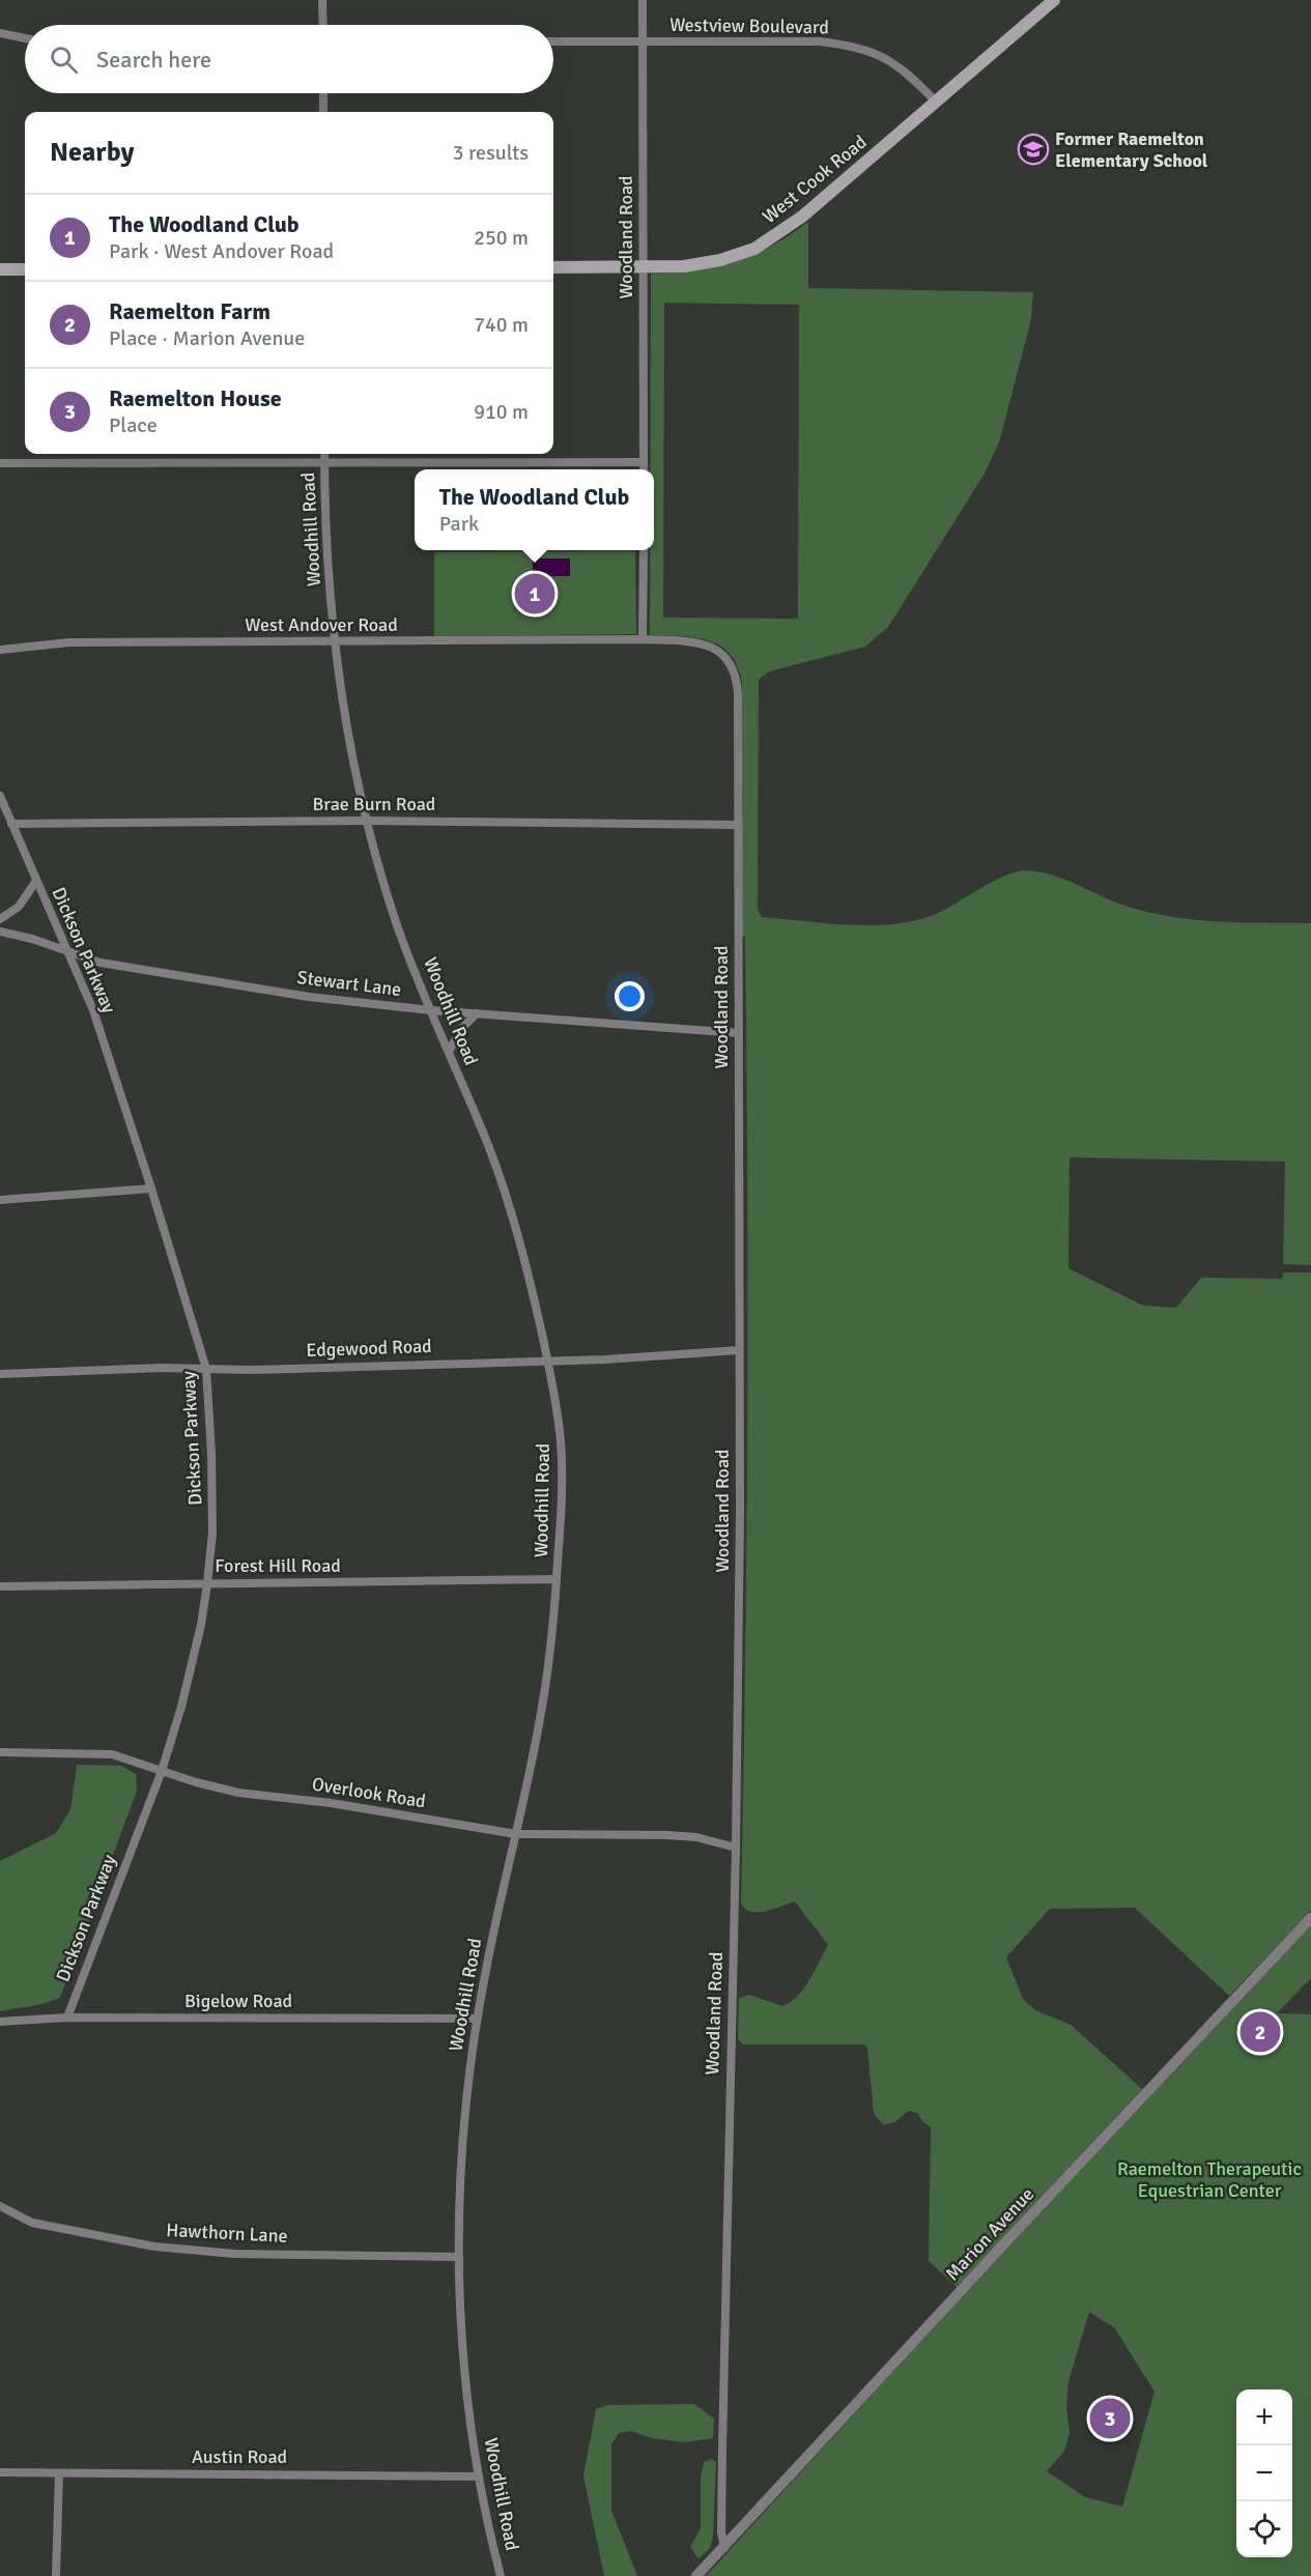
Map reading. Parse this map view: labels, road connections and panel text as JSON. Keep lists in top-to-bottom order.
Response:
{
  "streets": {
    "main road": ["West Cook Road"],
    "street": [
      "Westview Boulevard",
      "Woodland Road",
      "Woodhill Road",
      "West Andover Road",
      "Brae Burn Road",
      "Dickson Parkway",
      "Stewart Lane",
      "Edgewood Road",
      "Forest Hill Road",
      "Overlook Road",
      "Bigelow Road",
      "Hawthorn Lane",
      "Marion Avenue",
      "Austin Road"
    ]
  },
  "crossings": [
    ["Westview Boulevard", "West Cook Road"],
    ["Westview Boulevard", "Woodland Road"],
    ["West Cook Road", "Woodland Road"],
    ["Woodland Road", "West Andover Road"],
    ["Woodland Road", "Brae Burn Road"],
    ["Woodland Road", "Stewart Lane"],
    ["Woodland Road", "Edgewood Road"],
    ["Woodland Road", "Overlook Road"],
    ["Woodland Road", "Marion Avenue"],
    ["Woodhill Road", "West Andover Road"],
    ["Woodhill Road", "Brae Burn Road"],
    ["Woodhill Road", "Stewart Lane"],
    ["Woodhill Road", "Edgewood Road"],
    ["Woodhill Road", "Forest Hill Road"],
    ["Woodhill Road", "Overlook Road"],
    ["Woodhill Road", "Bigelow Road"],
    ["Woodhill Road", "Hawthorn Lane"],
    ["Woodhill Road", "Austin Road"],
    ["Brae Burn Road", "Dickson Parkway"],
    ["Dickson Parkway", "Stewart Lane"],
    ["Dickson Parkway", "Edgewood Road"],
    ["Dickson Parkway", "Forest Hill Road"],
    ["Dickson Parkway", "Overlook Road"],
    ["Dickson Parkway", "Bigelow Road"]
  ],
  "parks": ["Raemelton Therapeutic Equestrian Center"],
  "places": {
    "school or university": ["Former Raemelton Elementary School"]
  },
  "page": {
    "search": "Search here",
    "heading": ["Nearby", "3 results"],
    "list": [
      {
        "mark": "1",
        "name": "The Woodland Club",
        "note": "Park · West Andover Road",
        "value": "250 m"
      },
      {
        "mark": "2",
        "name": "Raemelton Farm",
        "note": "Place · Marion Avenue",
        "value": "740 m"
      },
      {
        "mark": "3",
        "name": "Raemelton House",
        "note": "Place",
        "value": "910 m"
      }
    ],
    "popup": ["The Woodland Club", "Park"],
    "pins": ["1", "2", "3"],
    "map_buttons": ["+", "−"]
  }
}
